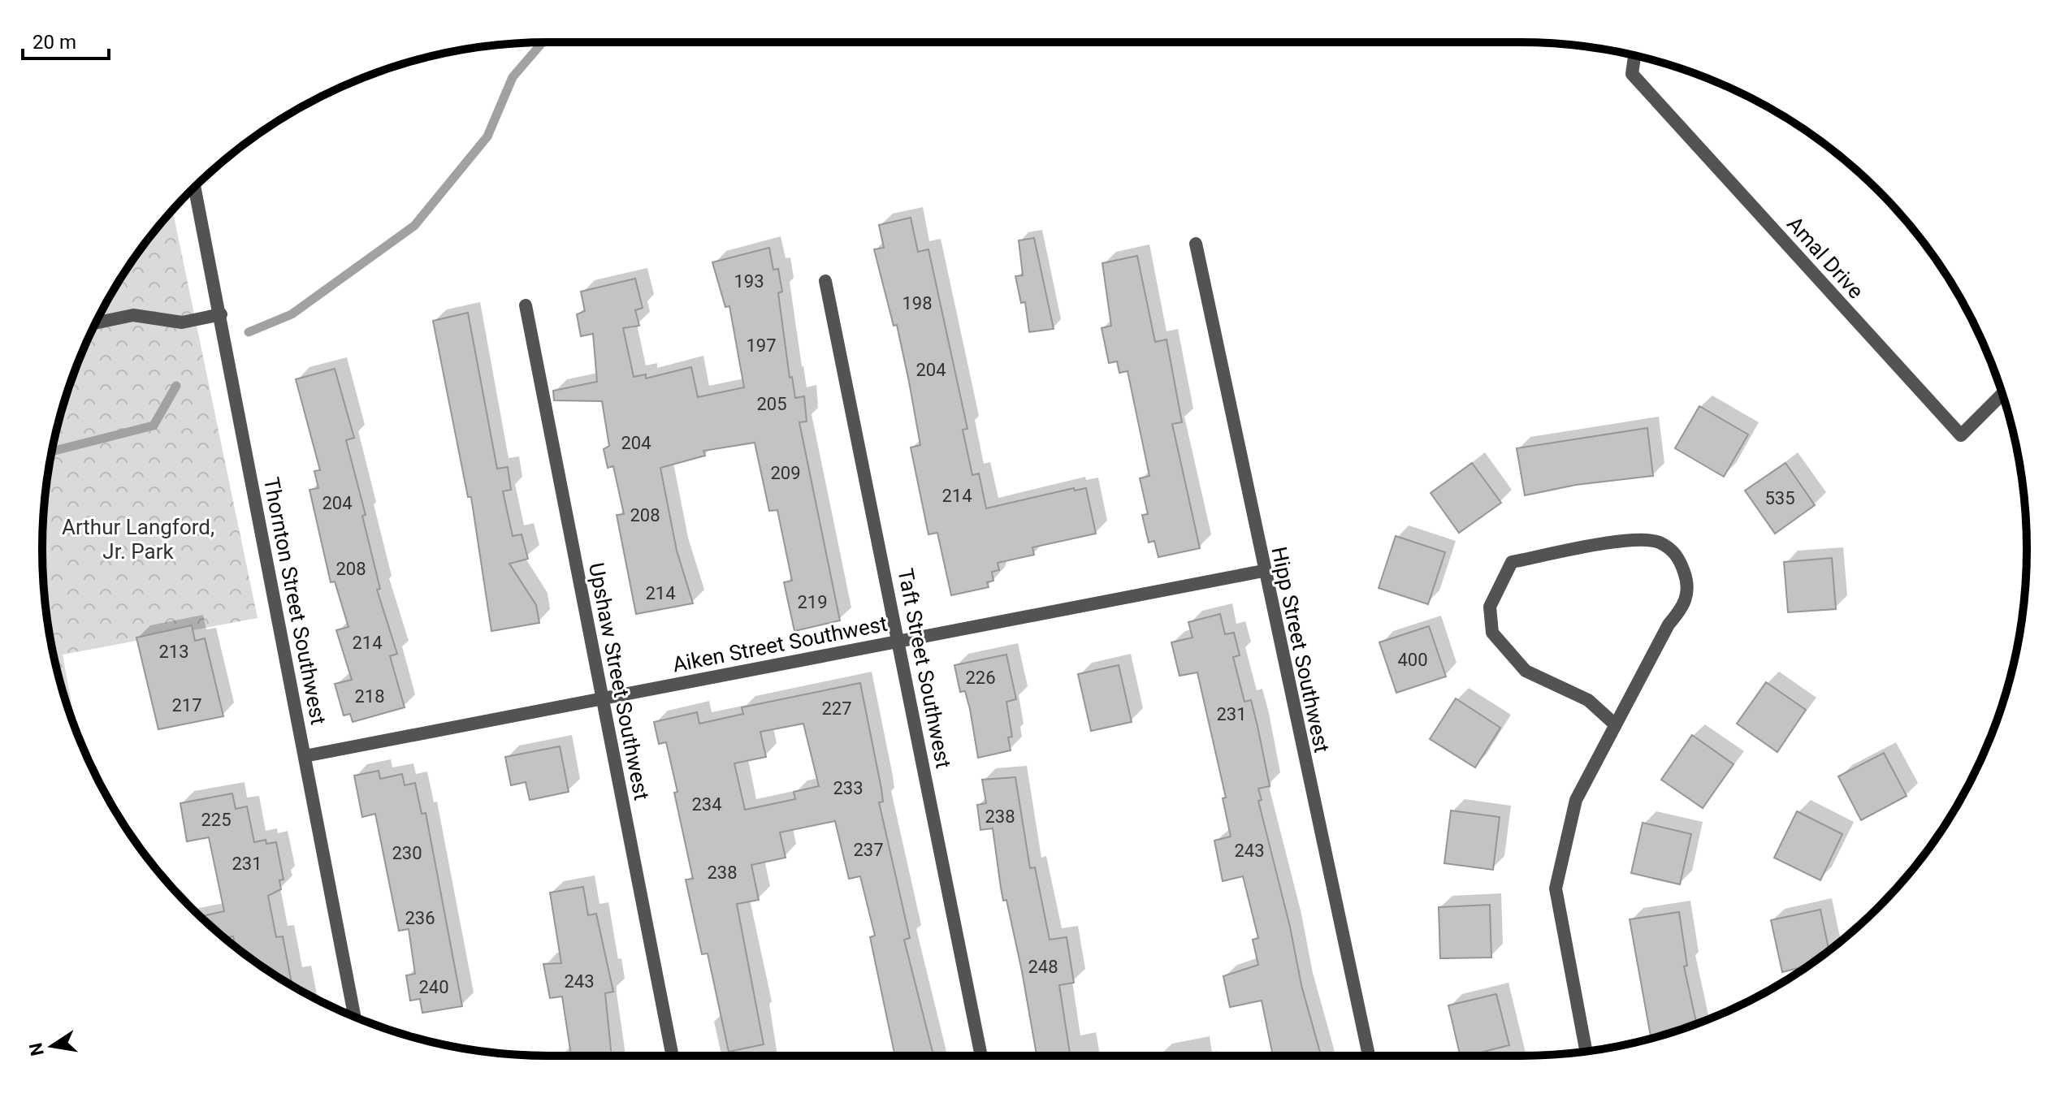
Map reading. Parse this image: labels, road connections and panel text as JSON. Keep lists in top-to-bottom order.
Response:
{
  "streets": {
    "street": [
      "Amal Drive",
      "Thornton Street Southwest",
      "Aiken Street Southwest",
      "Hipp Street Southwest",
      "Taft Street Southwest",
      "Upshaw Street Southwest"
    ]
  },
  "crossings": [
    ["Thornton Street Southwest", "Aiken Street Southwest"],
    ["Aiken Street Southwest", "Hipp Street Southwest"],
    ["Aiken Street Southwest", "Taft Street Southwest"],
    ["Aiken Street Southwest", "Upshaw Street Southwest"]
  ],
  "parks": ["Arthur Langford, Jr. Park"],
  "house_numbers": [
    "193",
    "198",
    "197",
    "204",
    "205",
    "204",
    "209",
    "214",
    "535",
    "204",
    "208",
    "208",
    "214",
    "219",
    "214",
    "213",
    "400",
    "226",
    "218",
    "217",
    "227",
    "231",
    "233",
    "234",
    "238",
    "225",
    "237",
    "243",
    "230",
    "231",
    "238",
    "236",
    "248",
    "243",
    "240"
  ],
  "scale_bar": "20 m",
  "north": "left"
}
